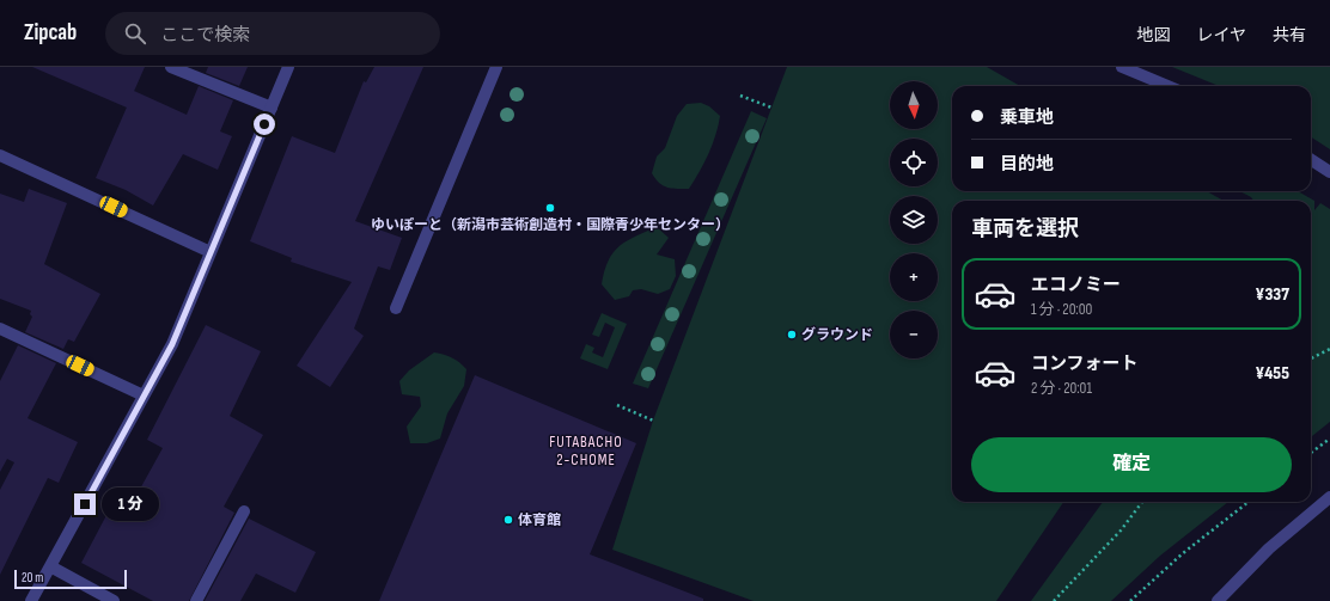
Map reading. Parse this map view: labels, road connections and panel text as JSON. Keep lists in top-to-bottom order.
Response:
{
  "districts": ["FUTABACHO 2-CHOME"],
  "places": ["ゆいぽーと（新潟市芸術創造村・国際青少年センター）", "グラウンド", "体育館"],
  "scale_bar": "20 m",
  "north": "bottom",
  "page": {
    "header": "Zipcab",
    "search": "ここで検索",
    "nav": ["地図", "レイヤ", "共有"],
    "map_buttons": ["+", "−"],
    "banner": ["乗車地", "目的地"],
    "heading": "車両を選択",
    "list": [
      {
        "name": "エコノミー",
        "note": "1 分 · 20:00",
        "value": "¥337"
      },
      {
        "name": "コンフォート",
        "note": "2 分 · 20:01",
        "value": "¥455"
      }
    ],
    "buttons": "確定",
    "bubble": "1 分",
    "scale": "20 m"
  }
}
